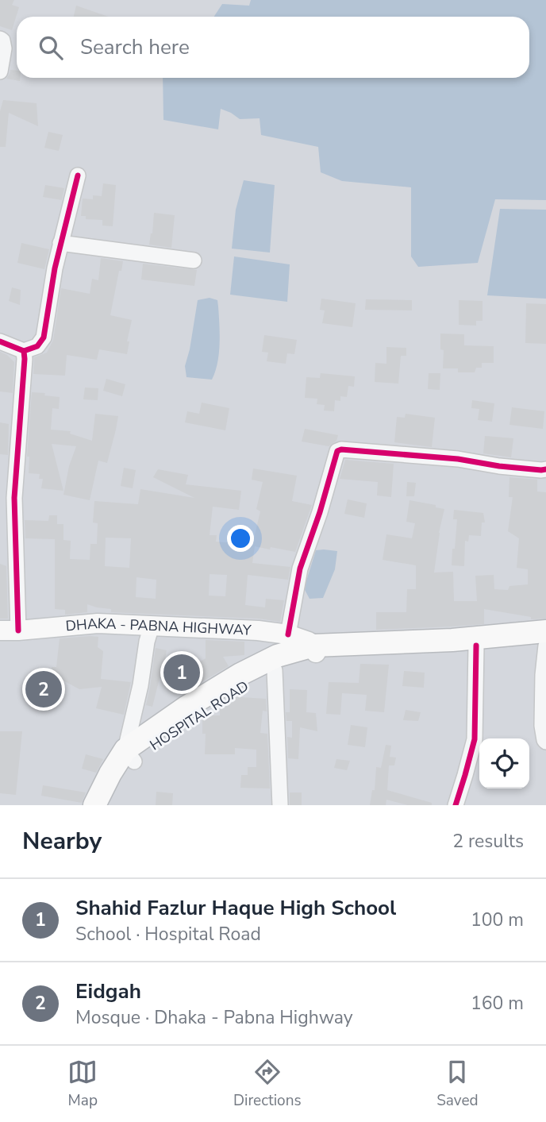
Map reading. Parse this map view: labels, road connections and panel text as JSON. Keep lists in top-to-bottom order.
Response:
{
  "streets": {
    "highway": ["DHAKA - PABNA HIGHWAY", "HOSPITAL ROAD"]
  },
  "crossings": [
    ["DHAKA - PABNA HIGHWAY", "HOSPITAL ROAD"]
  ],
  "page": {
    "search": "Search here",
    "pins": ["1", "2"],
    "heading": ["Nearby", "2 results"],
    "list": [
      {
        "mark": "1",
        "name": "Shahid Fazlur Haque High School",
        "note": "School · Hospital Road",
        "value": "100 m"
      },
      {
        "mark": "2",
        "name": "Eidgah",
        "note": "Mosque · Dhaka - Pabna Highway",
        "value": "160 m"
      }
    ],
    "nav": ["Map", "Directions", "Saved"]
  }
}
